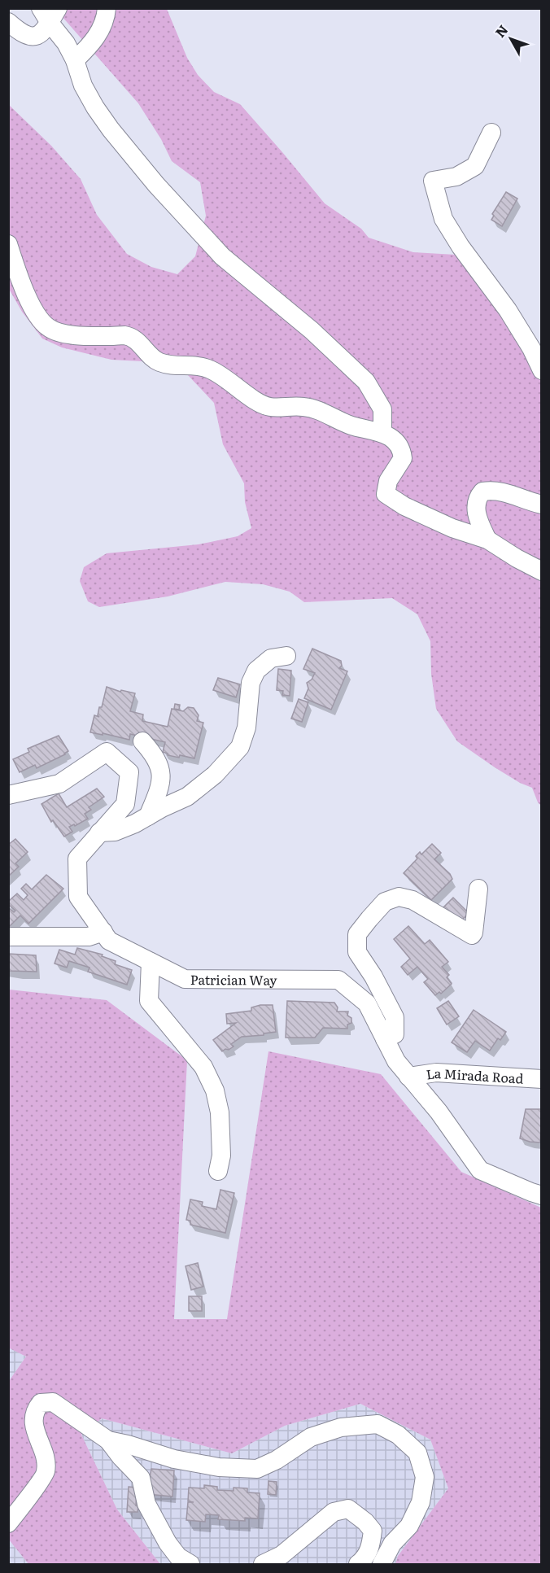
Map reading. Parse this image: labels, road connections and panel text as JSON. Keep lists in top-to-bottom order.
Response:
{
  "streets": {
    "street": ["Patrician Way", "La Mirada Road"]
  },
  "crossings": [
    ["Patrician Way", "La Mirada Road"]
  ],
  "north": "top left"
}
